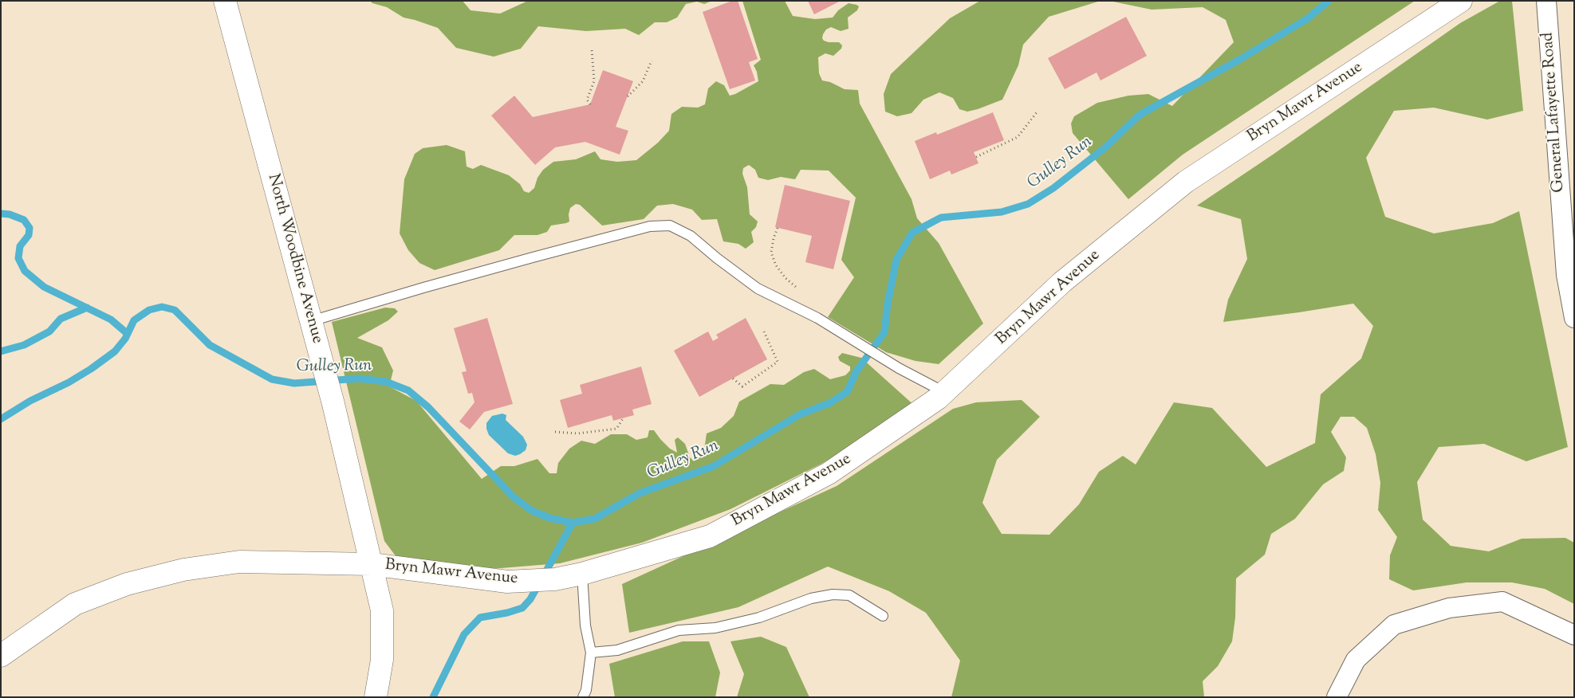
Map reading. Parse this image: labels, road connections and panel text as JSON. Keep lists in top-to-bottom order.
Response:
{
  "streets": {
    "street": ["Bryn Mawr Avenue", "General Lafayette Road", "North Woodbine Avenue"]
  },
  "crossings": [
    ["Bryn Mawr Avenue", "North Woodbine Avenue"]
  ],
  "water": ["Gulley Run"]
}
